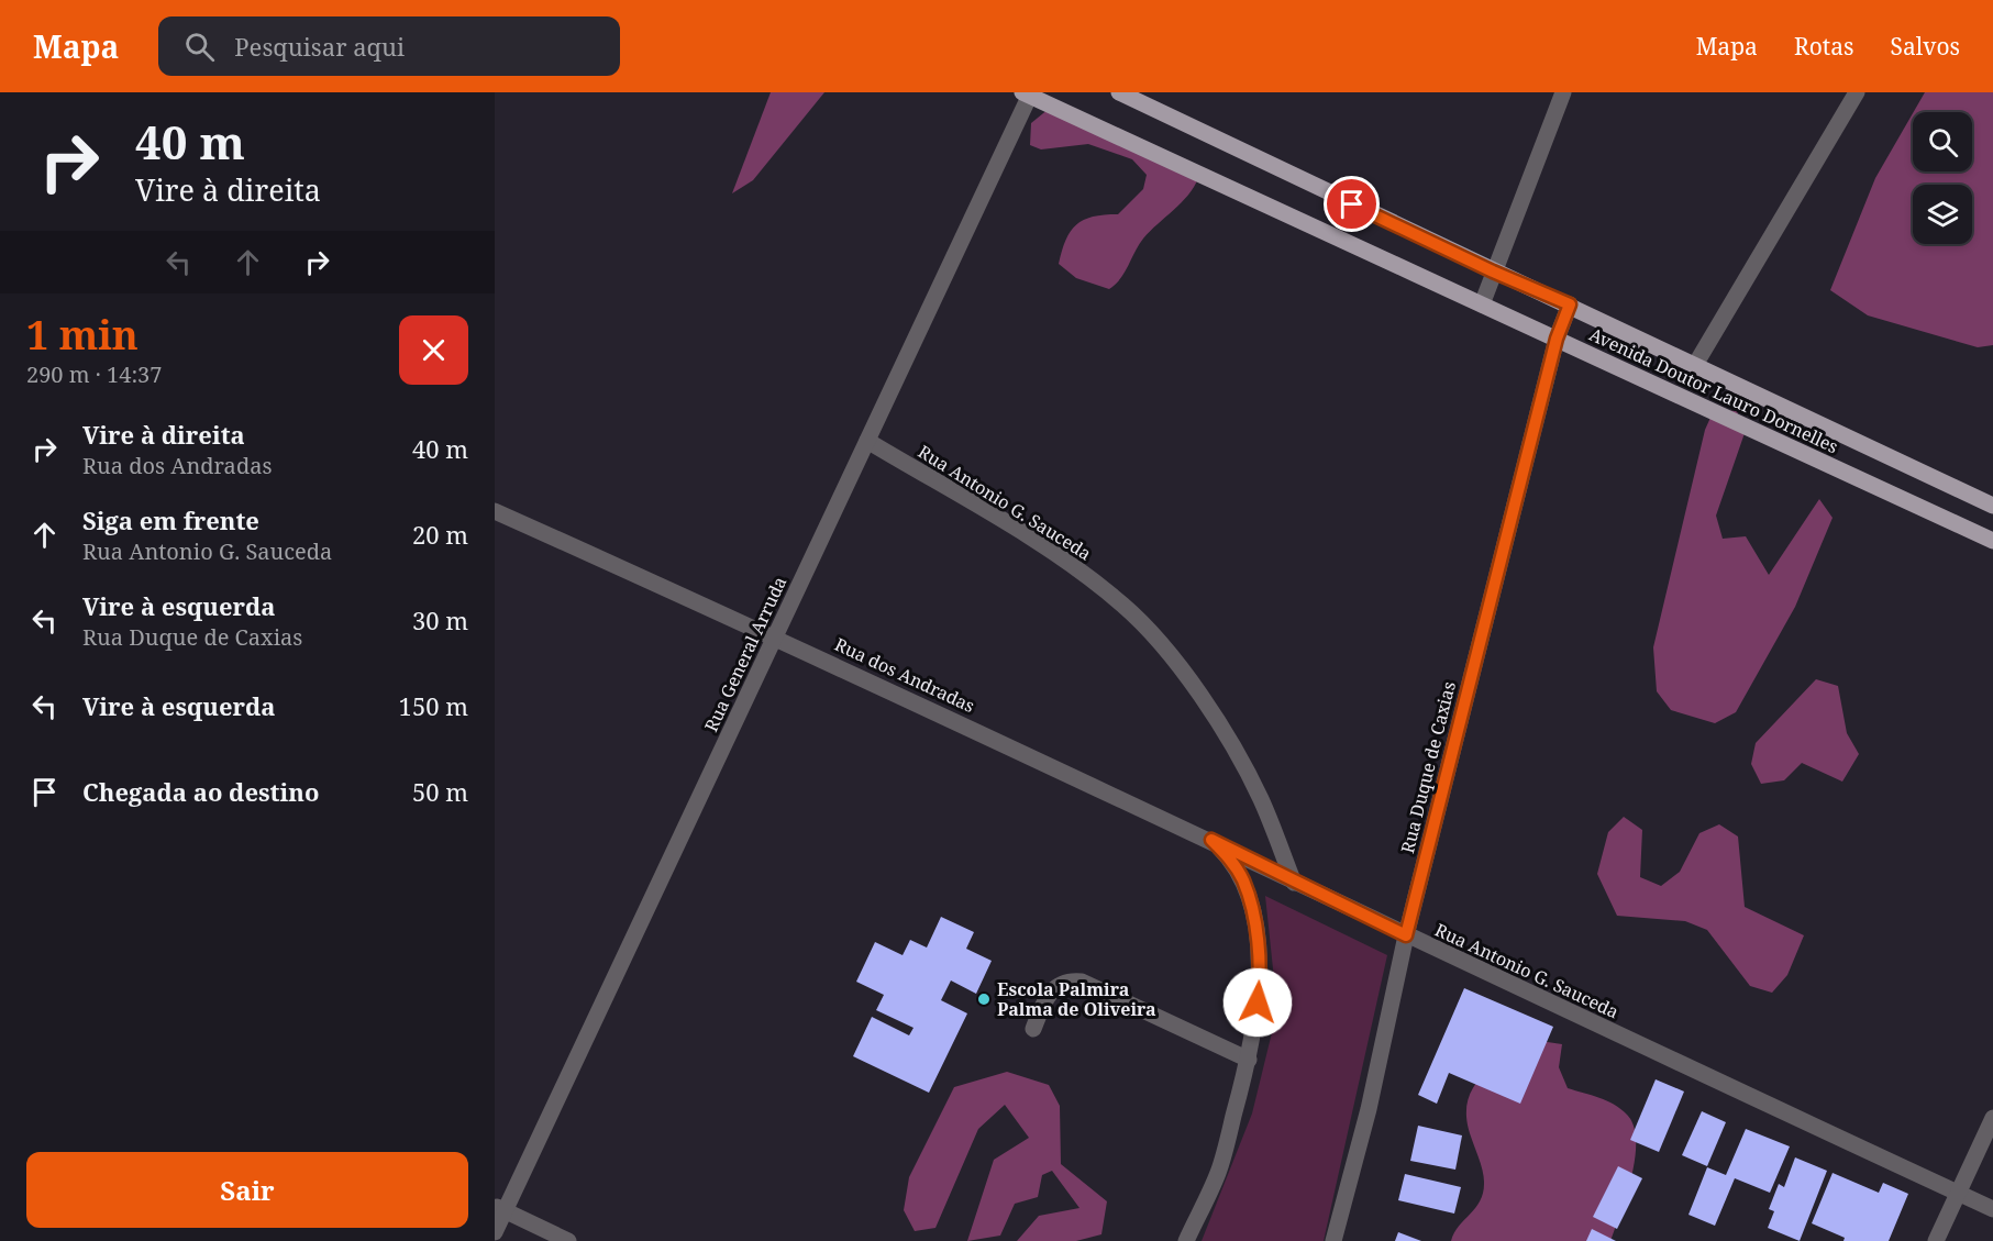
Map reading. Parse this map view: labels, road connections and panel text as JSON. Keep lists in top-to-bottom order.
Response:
{
  "streets": {
    "main road": ["Avenida Doutor Lauro Dornelles"],
    "street": [
      "Rua Antonio G. Sauceda",
      "Rua General Arruda",
      "Rua dos Andradas",
      "Rua Duque de Caxias"
    ]
  },
  "crossings": [
    ["Avenida Doutor Lauro Dornelles", "Rua General Arruda"],
    ["Avenida Doutor Lauro Dornelles", "Rua Duque de Caxias"],
    ["Rua Antonio G. Sauceda", "Rua General Arruda"],
    ["Rua Antonio G. Sauceda", "Rua dos Andradas"],
    ["Rua Antonio G. Sauceda", "Rua Duque de Caxias"],
    ["Rua General Arruda", "Rua dos Andradas"]
  ],
  "places": ["Escola Palmira Palma de Oliveira"],
  "page": {
    "header": "Mapa",
    "search": "Pesquisar aqui",
    "nav": ["Mapa", "Rotas", "Salvos"],
    "turn": ["40 m", "Vire à direita"],
    "heading": ["1 min", "290 m · 14:37"],
    "list": [
      {
        "name": "Vire à direita",
        "note": "Rua dos Andradas",
        "value": "40 m"
      },
      {
        "name": "Siga em frente",
        "note": "Rua Antonio G. Sauceda",
        "value": "20 m"
      },
      {
        "name": "Vire à esquerda",
        "note": "Rua Duque de Caxias",
        "value": "30 m"
      },
      {
        "name": "Vire à esquerda",
        "value": "150 m"
      },
      {
        "name": "Chegada ao destino",
        "value": "50 m"
      }
    ],
    "buttons": "Sair"
  }
}
